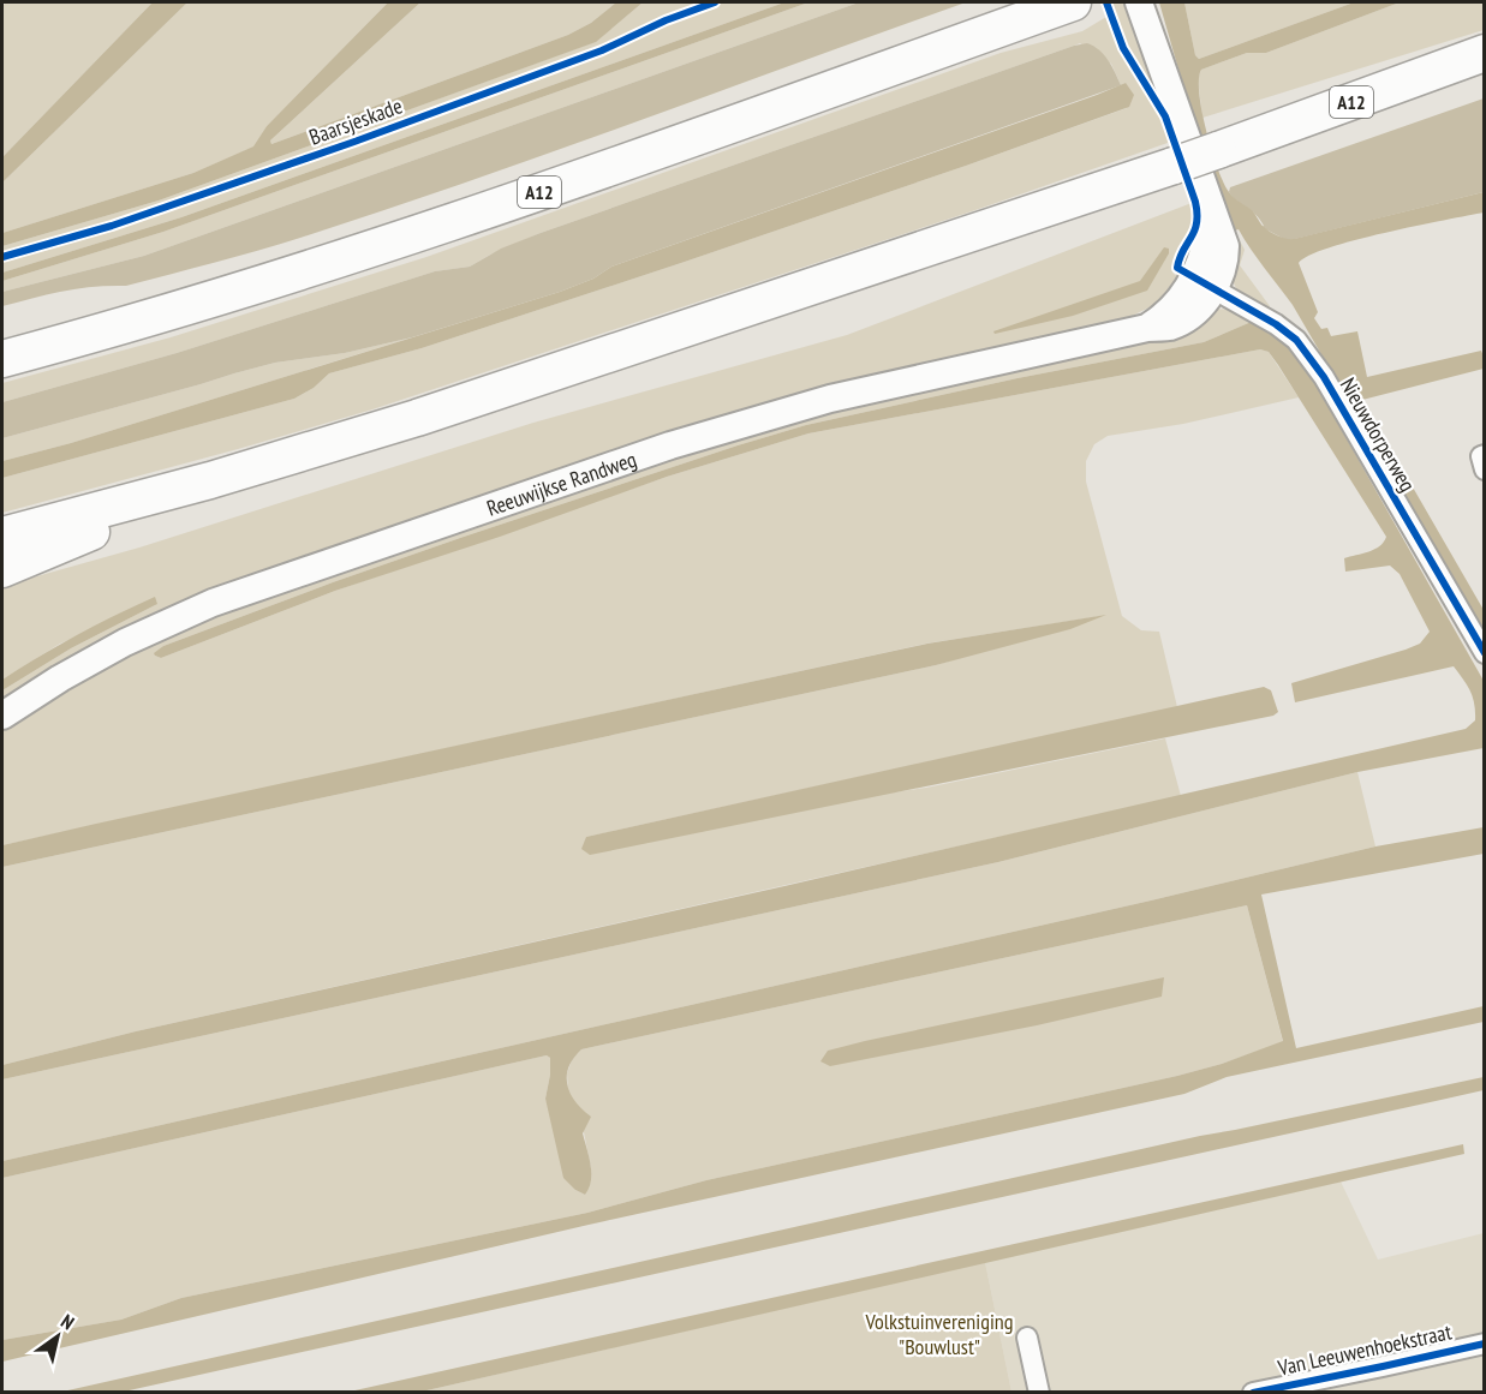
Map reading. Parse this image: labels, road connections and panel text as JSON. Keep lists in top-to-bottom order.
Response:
{
  "streets": {
    "highway": ["A12"],
    "main road": ["Reeuwijkse Randweg"],
    "street": ["Nieuwdorperweg", "Van Leeuwenhoekstraat"],
    "cycle path": ["Baarsjeskade"]
  },
  "crossings": [
    ["Nieuwdorperweg", "Reeuwijkse Randweg"]
  ],
  "parks": ["Volkstuinvereniging \"Bouwlust\""],
  "north": "top right"
}
